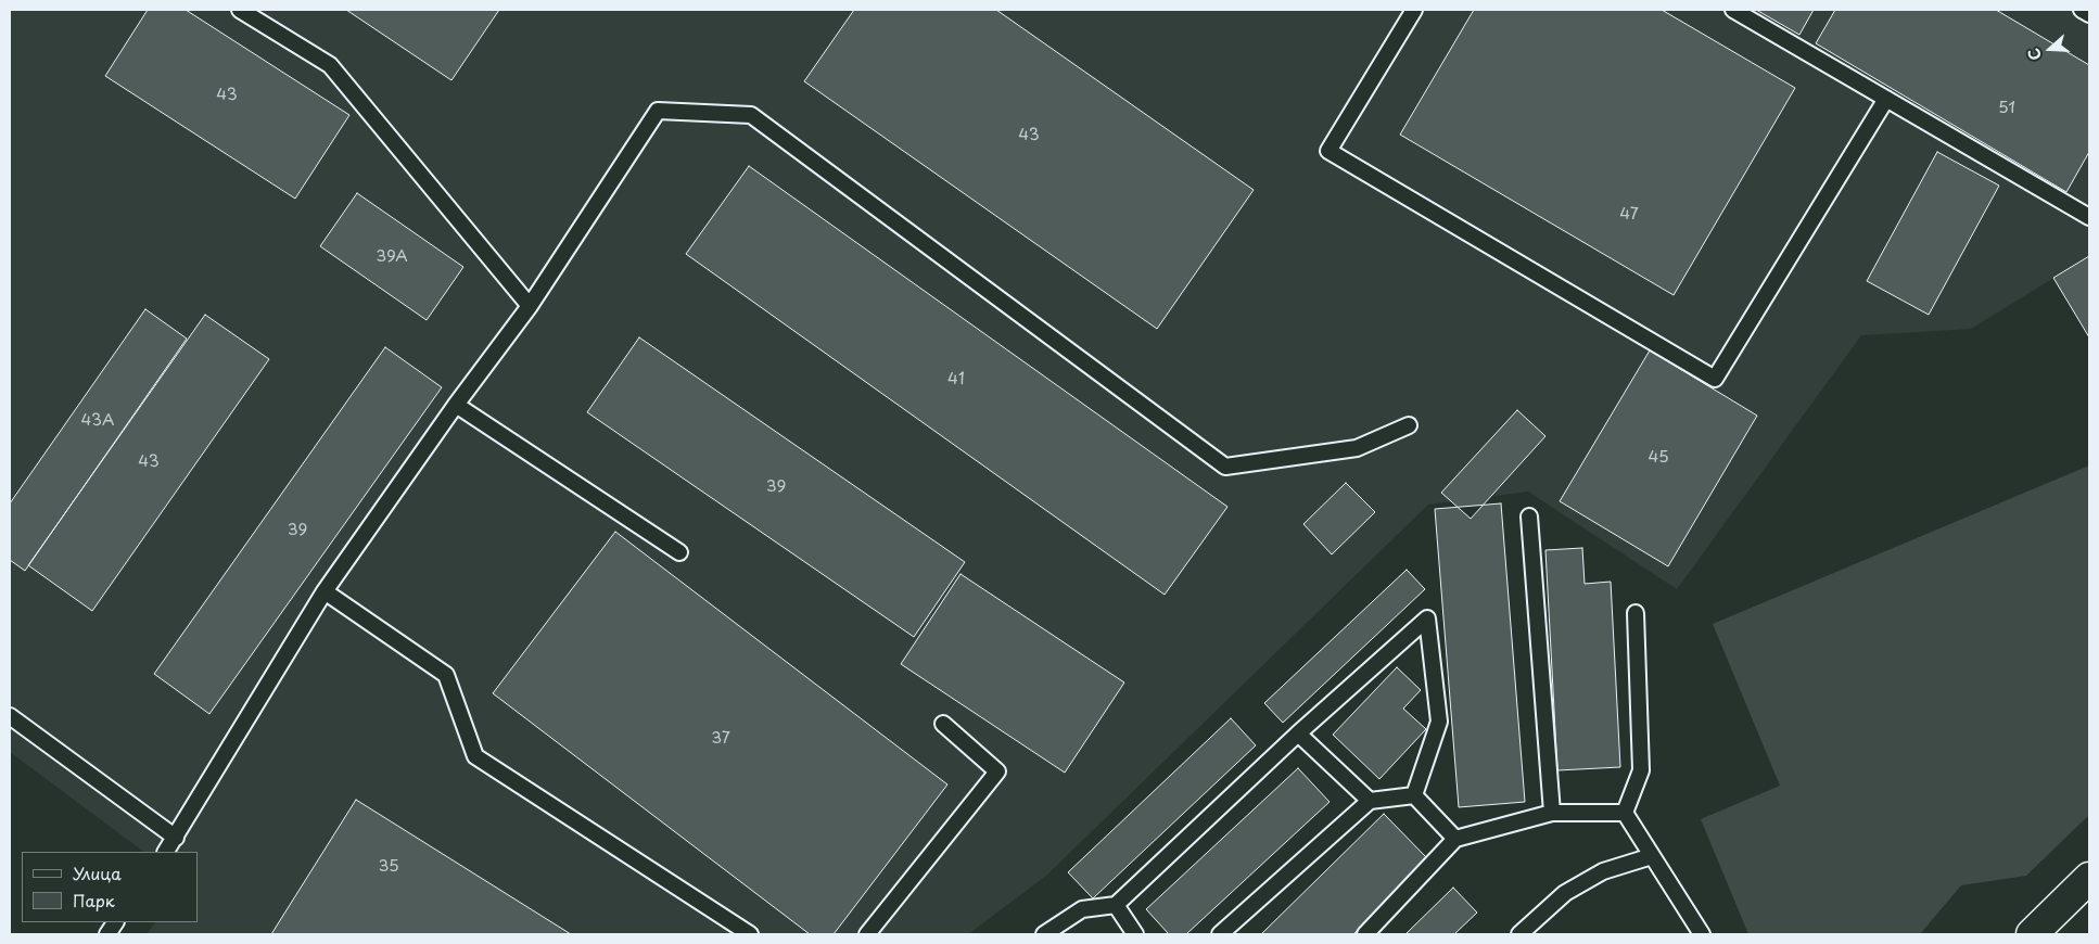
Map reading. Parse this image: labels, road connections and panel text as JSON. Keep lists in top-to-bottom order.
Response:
{
  "house_numbers": [
    "43",
    "51",
    "43",
    "47",
    "39А",
    "41",
    "43А",
    "45",
    "43",
    "39",
    "39",
    "37",
    "35"
  ],
  "legend": ["Улица", "Парк"],
  "north": "left"
}
